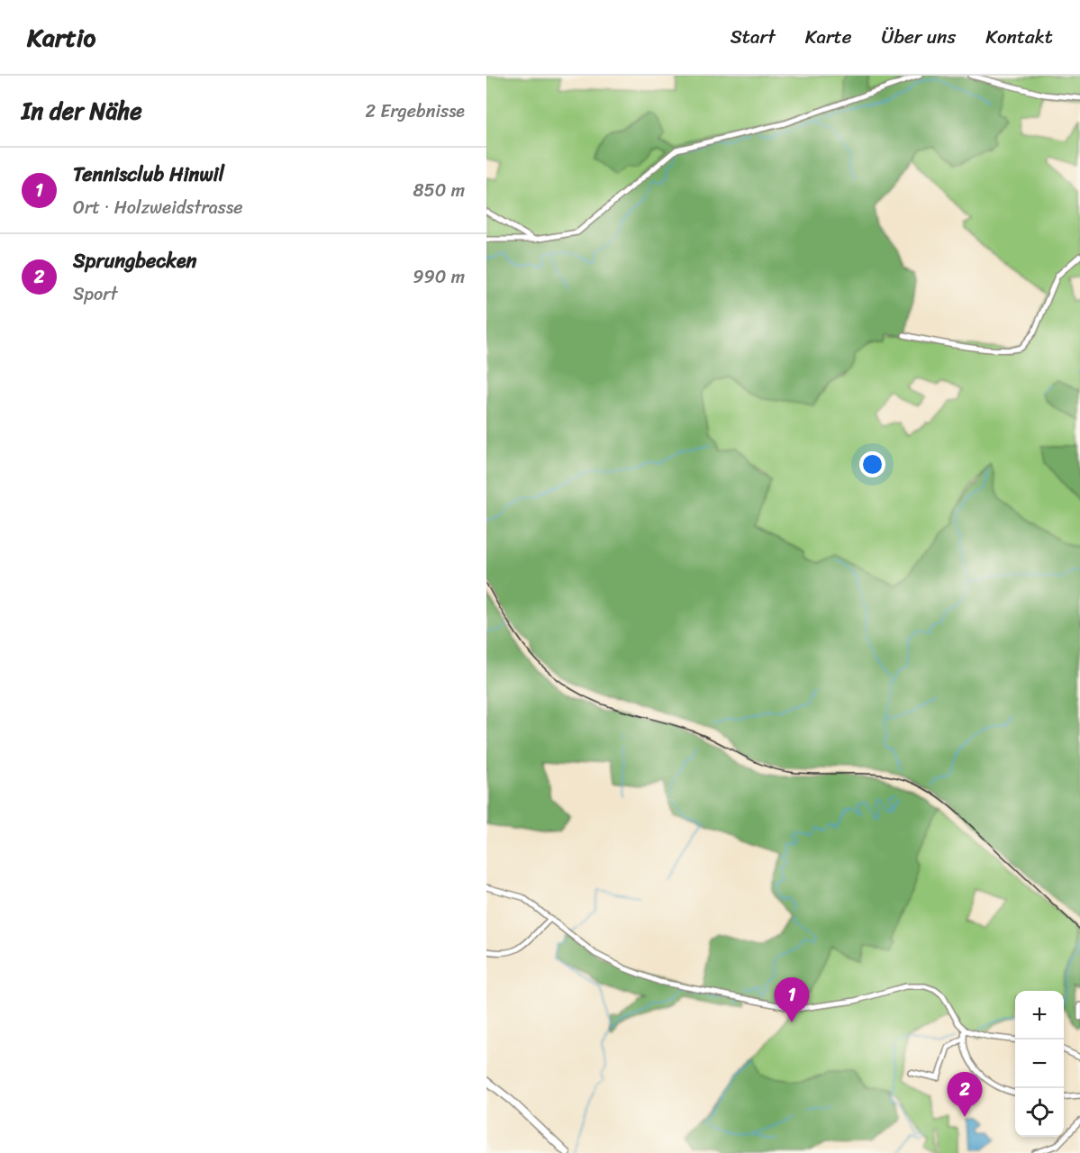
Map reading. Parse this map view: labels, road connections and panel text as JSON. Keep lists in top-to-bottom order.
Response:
{
  "page": {
    "header": "Kartio",
    "nav": [
      "Start",
      "Karte",
      "Über uns",
      "Kontakt"
    ],
    "heading": ["In der Nähe", "2 Ergebnisse"],
    "list": [
      {
        "mark": "1",
        "name": "Tennisclub Hinwil",
        "note": "Ort · Holzweidstrasse",
        "value": "850 m"
      },
      {
        "mark": "2",
        "name": "Sprungbecken",
        "note": "Sport",
        "value": "990 m"
      }
    ],
    "pins": ["1", "2"],
    "map_buttons": ["+", "−"]
  }
}
